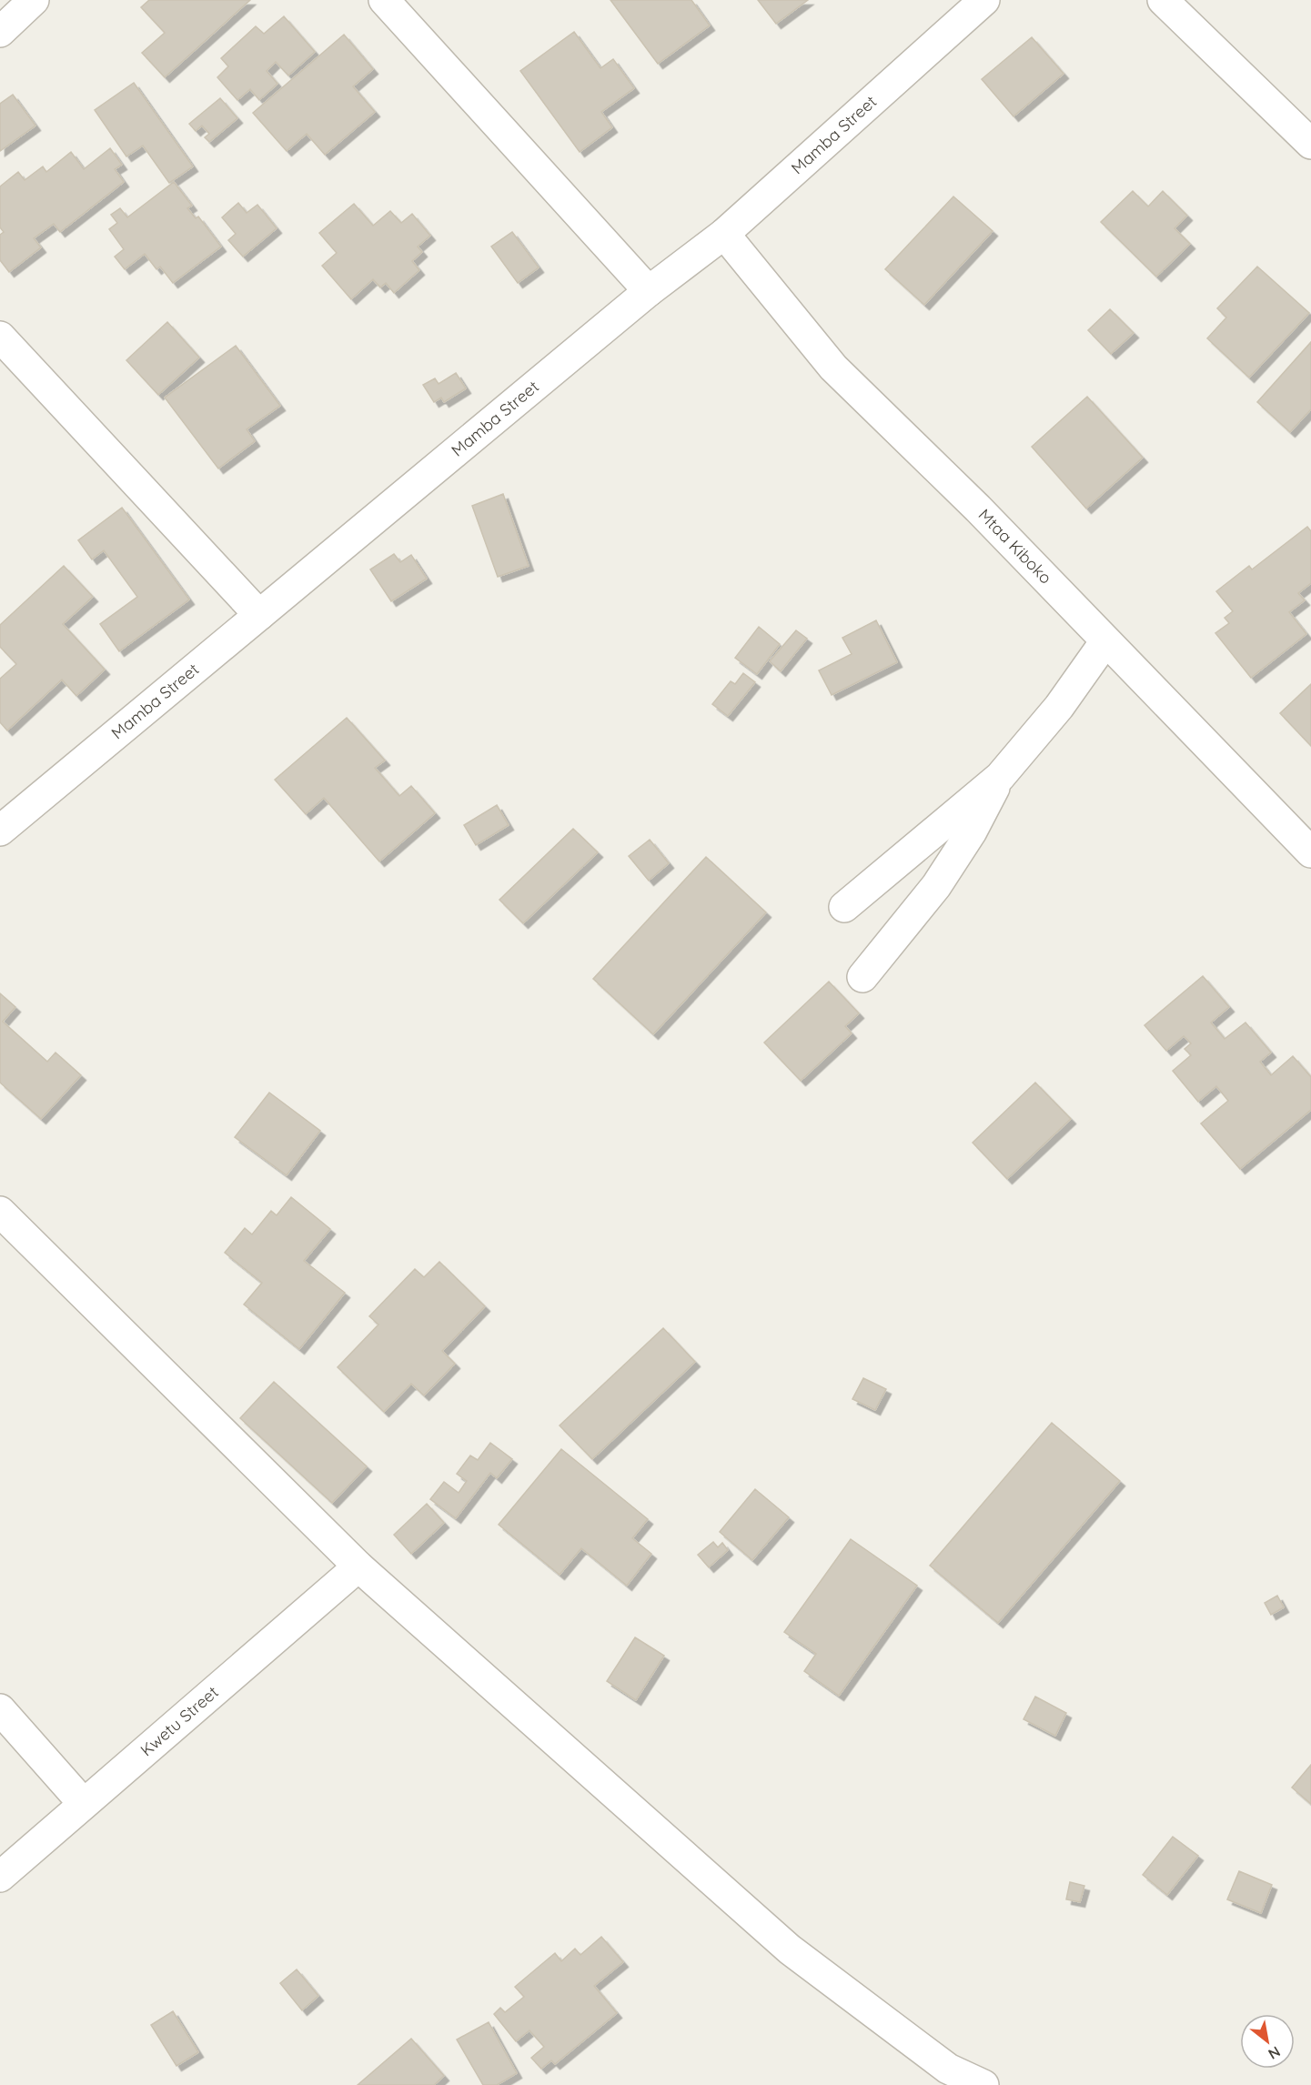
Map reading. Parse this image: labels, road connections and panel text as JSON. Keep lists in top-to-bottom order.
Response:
{
  "streets": {
    "street": ["Mamba Street", "Mtaa Kiboko", "Kwetu Street"]
  },
  "crossings": [
    ["Mamba Street", "Mtaa Kiboko"]
  ],
  "north": "bottom right"
}
